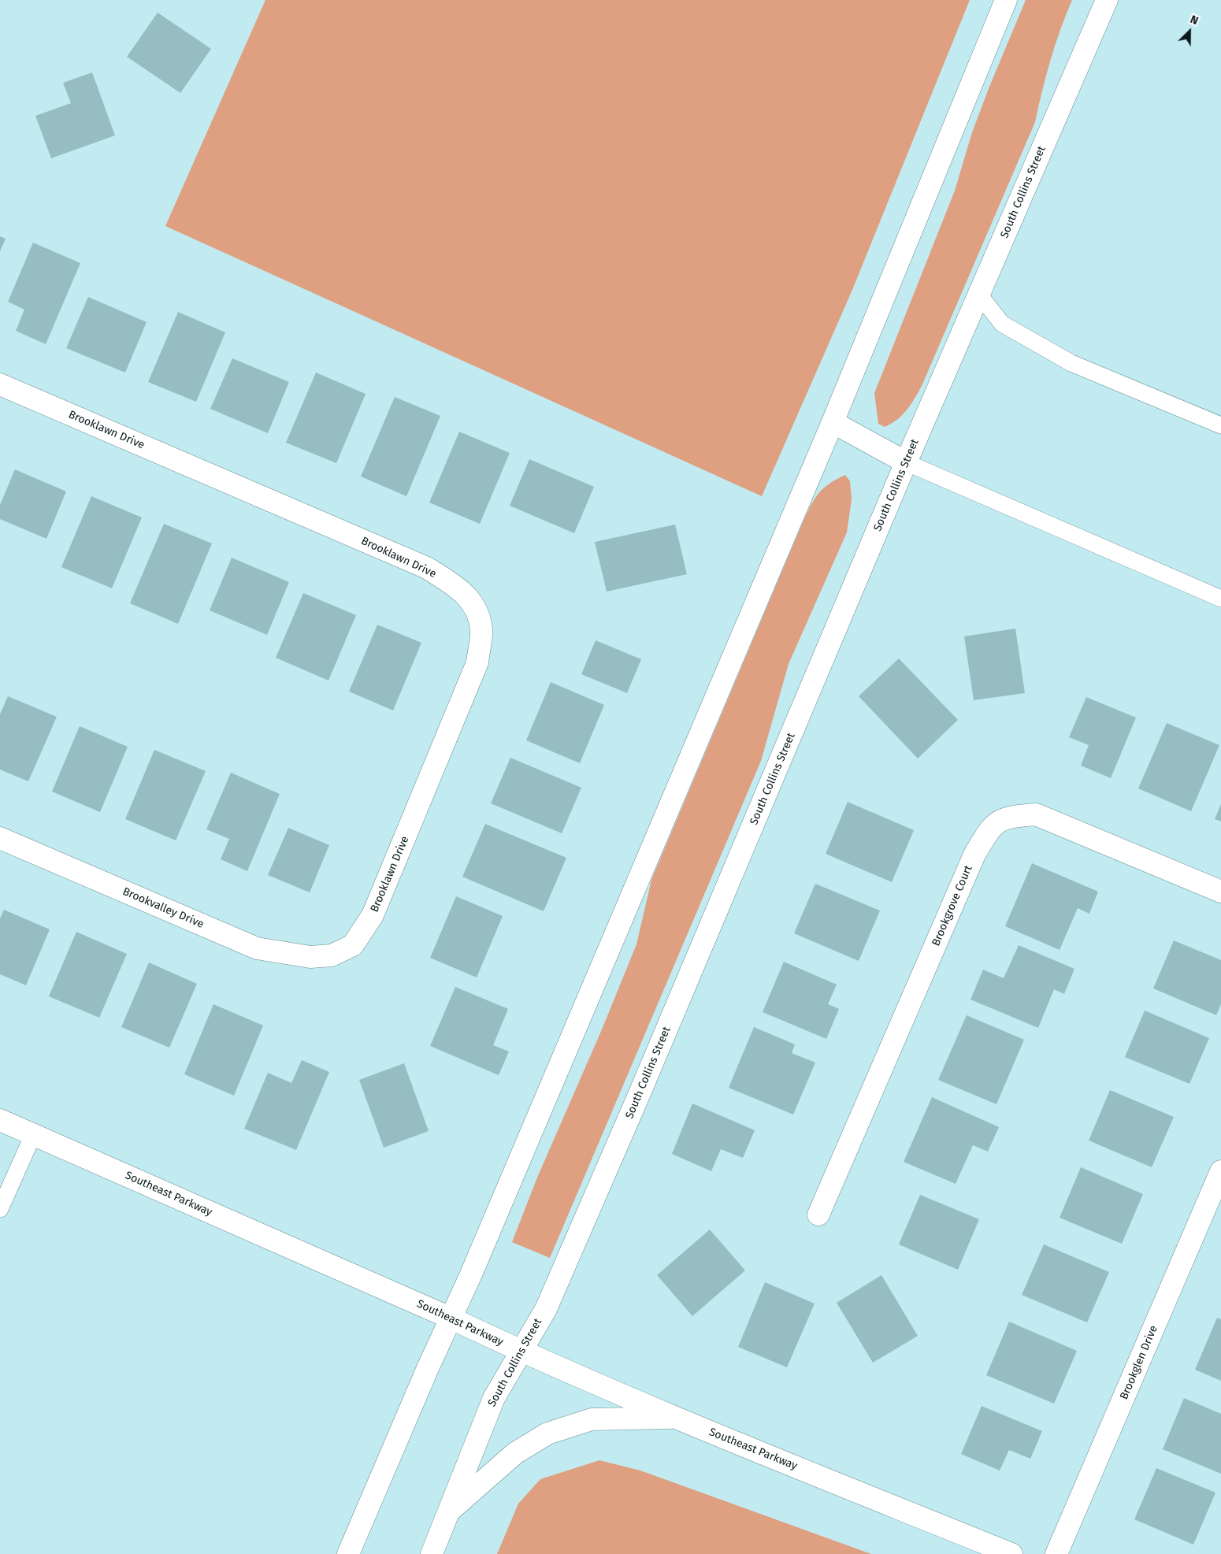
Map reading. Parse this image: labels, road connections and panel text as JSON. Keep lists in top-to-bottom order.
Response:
{
  "streets": {
    "main road": [
      "South Collins Street",
      "Brooklawn Drive",
      "Brookgrove Court",
      "Brookvalley Drive",
      "Southeast Parkway",
      "Brookglen Drive"
    ]
  },
  "crossings": [
    ["South Collins Street", "Southeast Parkway"],
    ["Brooklawn Drive", "Brookvalley Drive"]
  ],
  "north": "top right"
}
